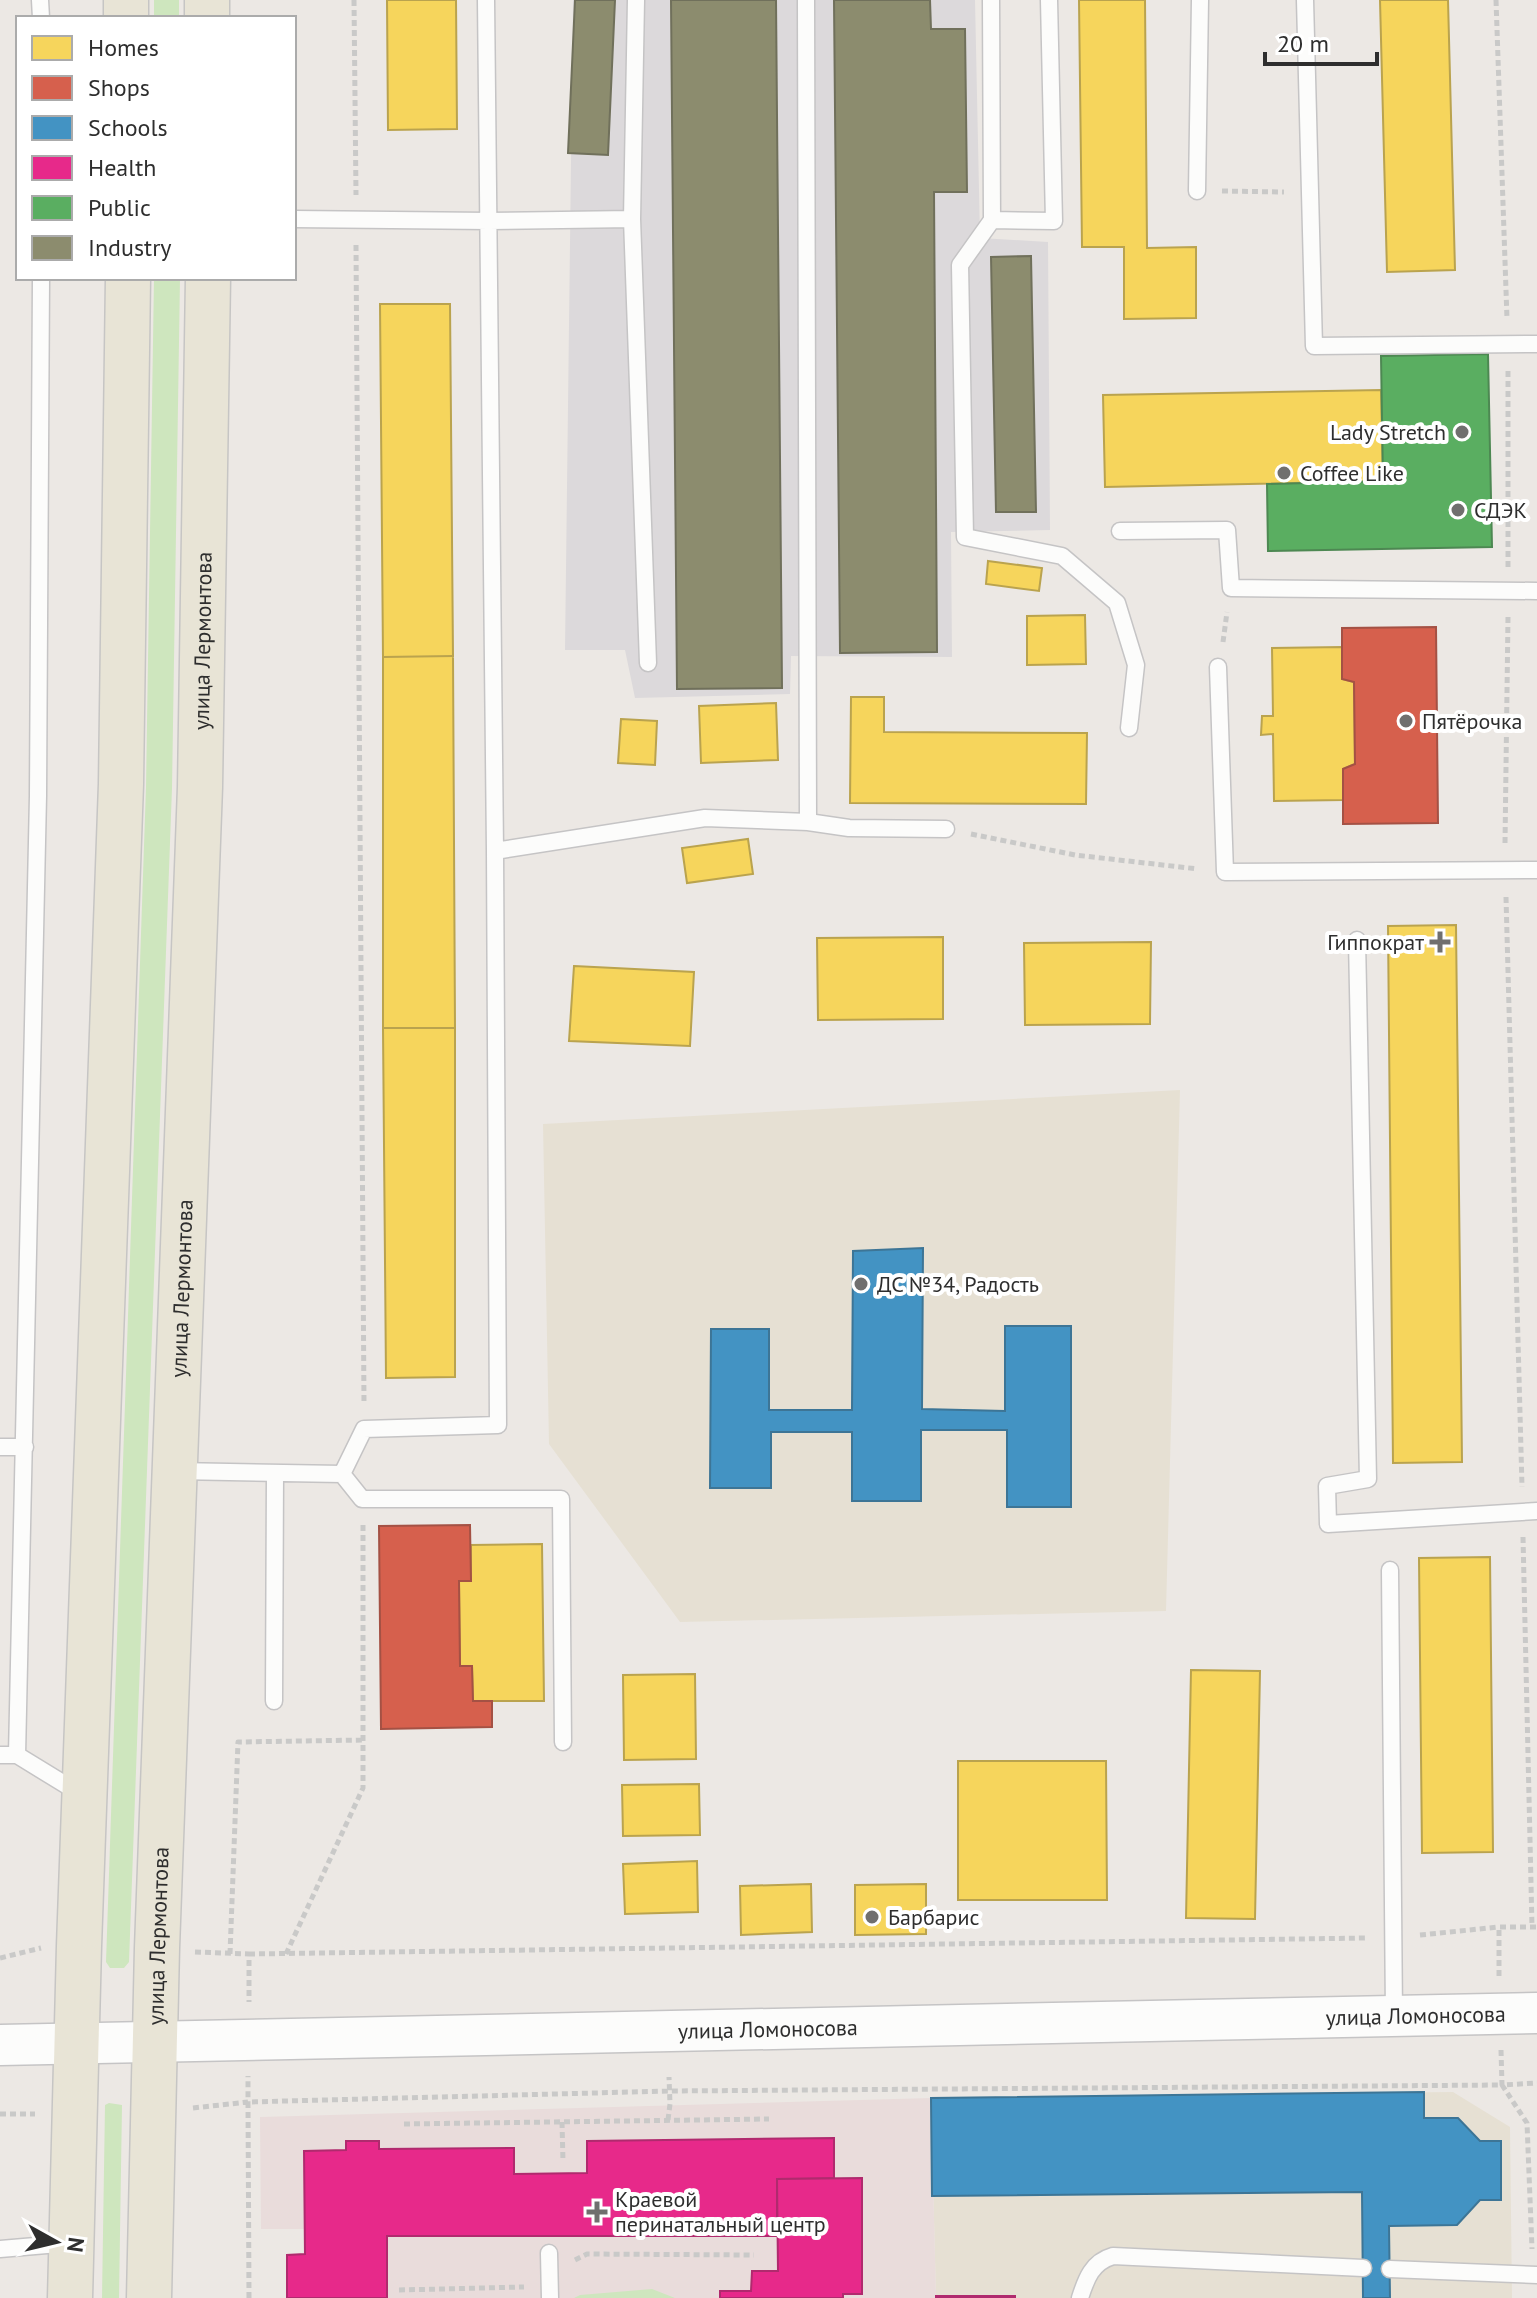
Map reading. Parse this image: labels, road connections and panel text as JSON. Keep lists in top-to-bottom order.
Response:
{
  "streets": {
    "main road": ["улица Лермонтова"],
    "street": ["улица Ломоносова"]
  },
  "crossings": [
    ["улица Лермонтова", "улица Ломоносова"]
  ],
  "places": {
    "other": [
      "Lady Stretch",
      "Coffee Like",
      "СДЭК",
      "Пятёрочка",
      "ДС №34, Радость",
      "Барбарис"
    ],
    "health": ["Гиппократ", "Краевой перинатальный центр"]
  },
  "legend": [
    "Homes",
    "Shops",
    "Schools",
    "Health",
    "Public",
    "Industry"
  ],
  "scale_bar": "20 m",
  "north": "right"
}
